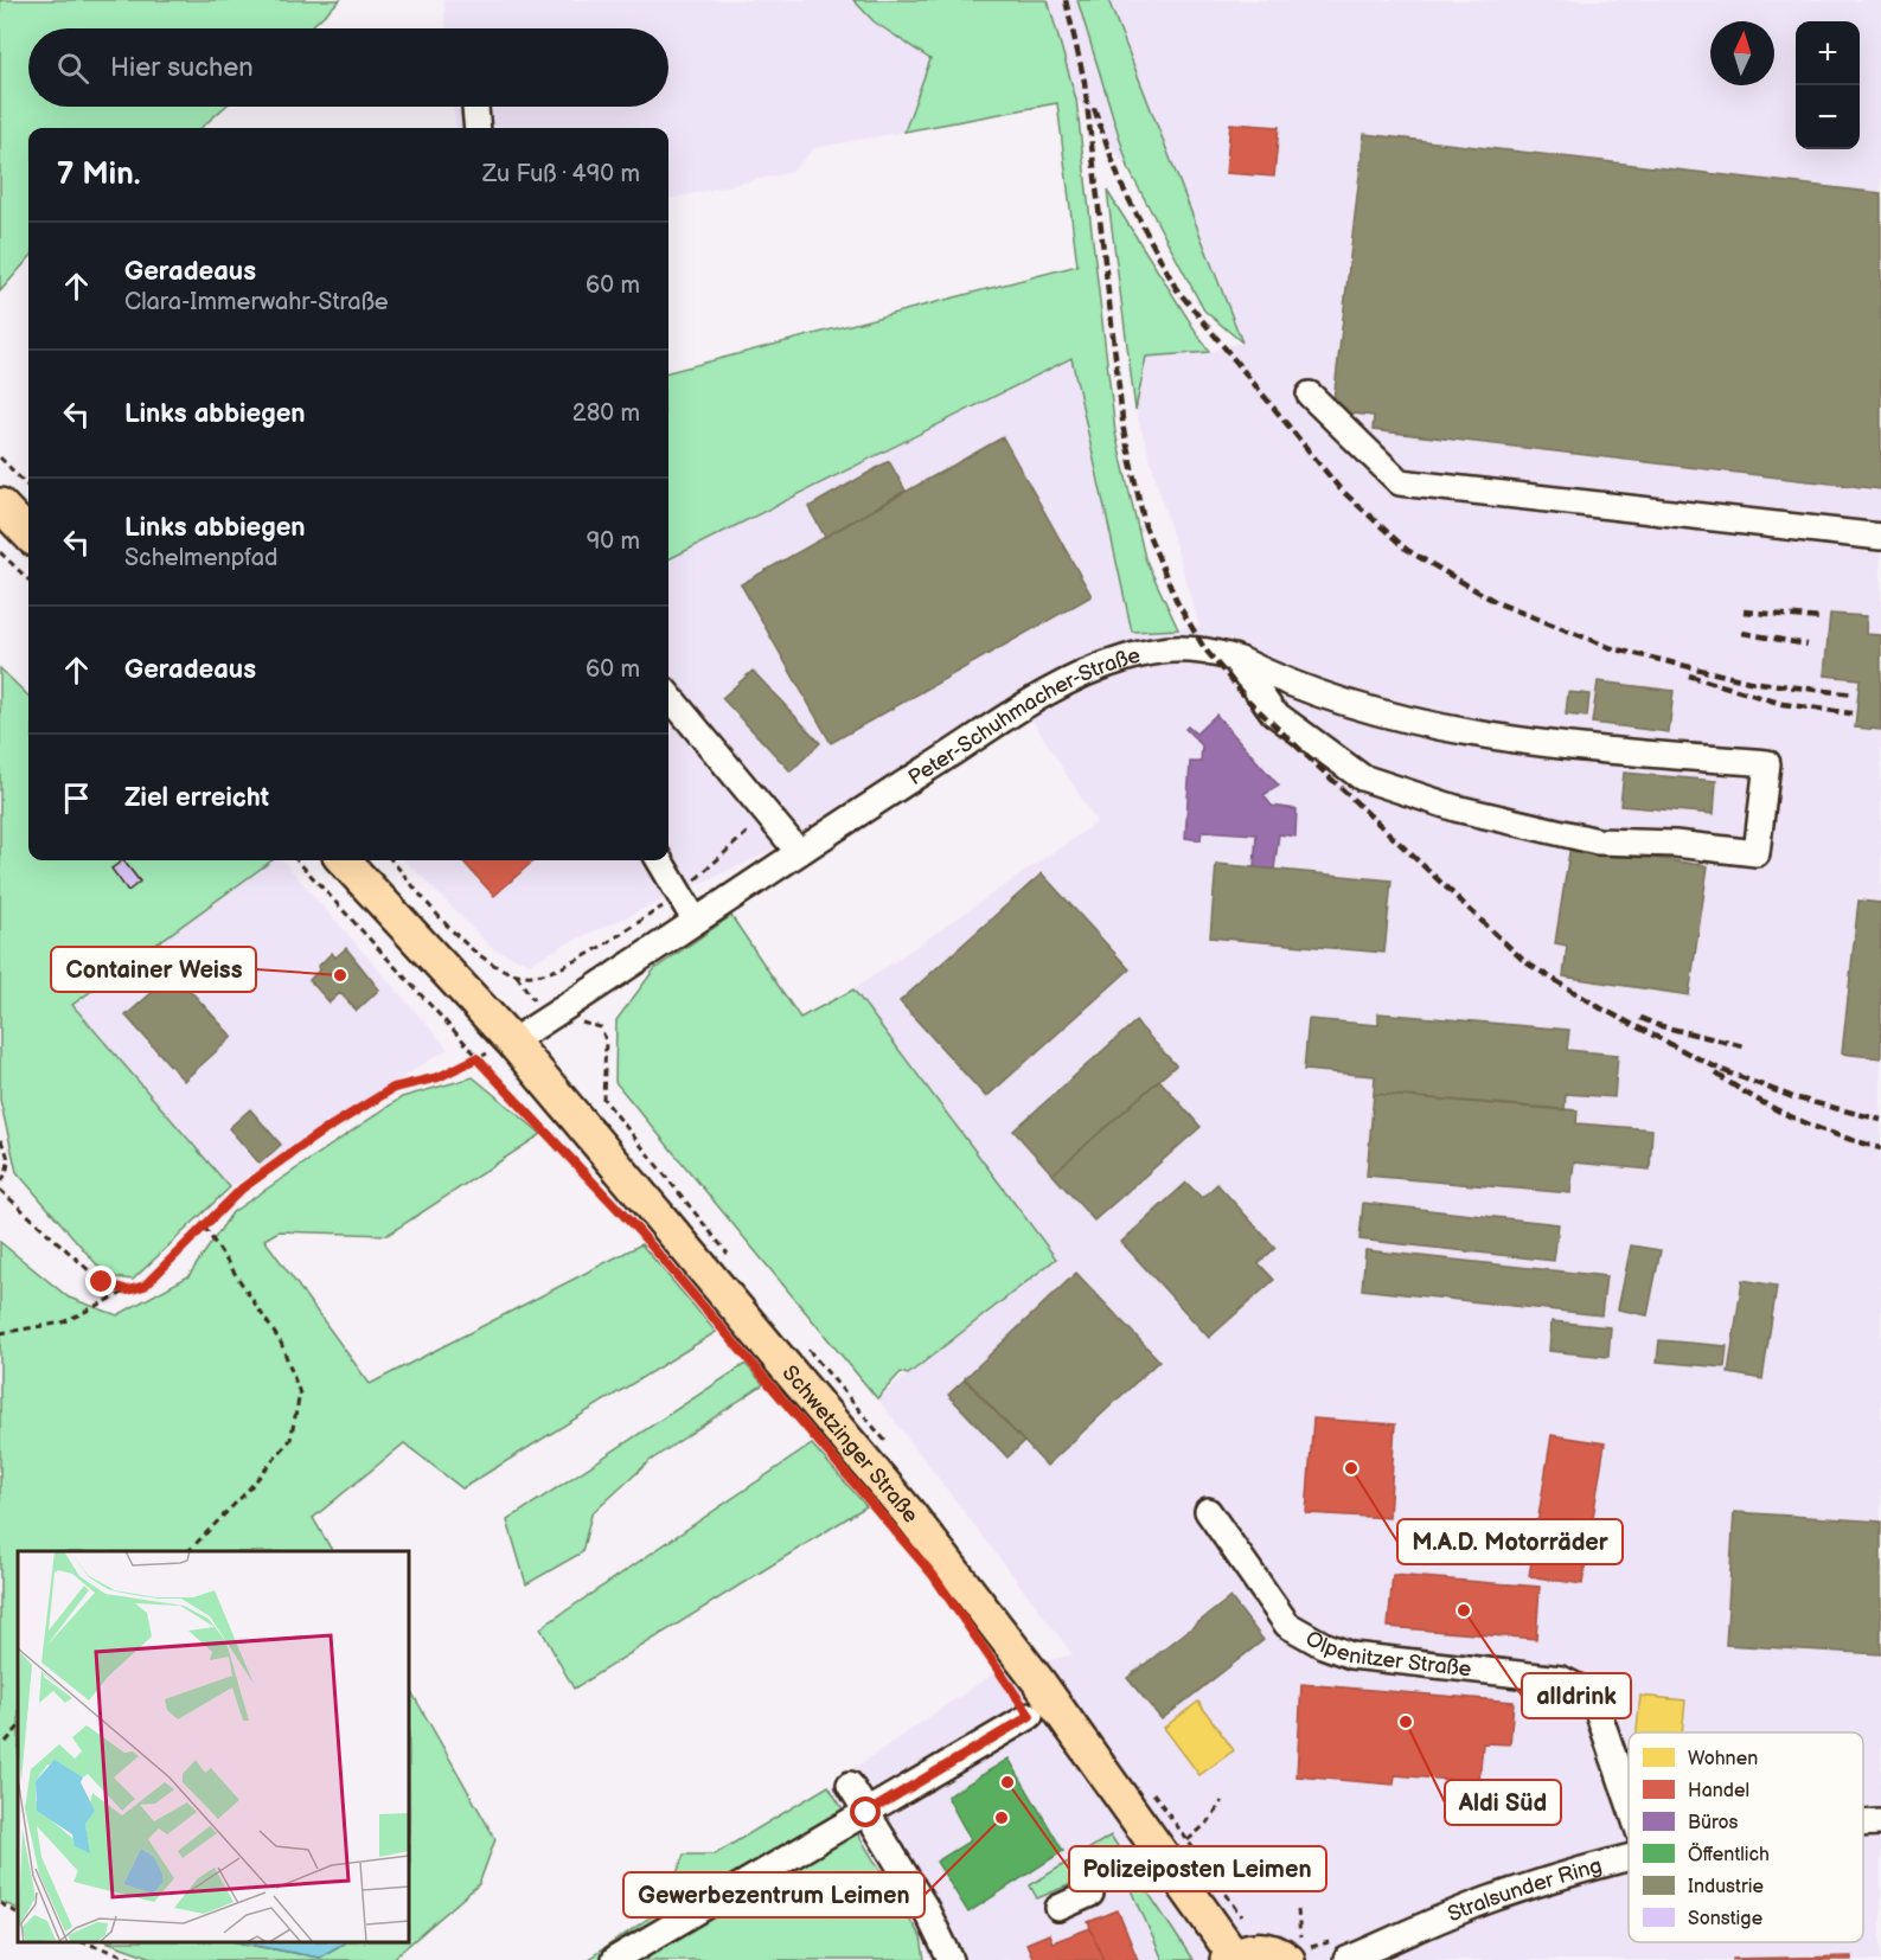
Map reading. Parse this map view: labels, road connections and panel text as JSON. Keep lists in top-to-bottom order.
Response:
{
  "streets": {
    "main road": ["Schwetzinger Straße"],
    "street": ["Peter-Schuhmacher-Straße", "Olpenitzer Straße", "Stralsunder Ring"]
  },
  "crossings": [
    ["Peter-Schuhmacher-Straße", "Schwetzinger Straße"]
  ],
  "places": [
    "Container Weiss",
    "M.A.D. Motorräder",
    "alldrink",
    "Aldi Süd",
    "Polizeiposten Leimen",
    "Gewerbezentrum Leimen"
  ],
  "legend": [
    "Wohnen",
    "Handel",
    "Büros",
    "Öffentlich",
    "Industrie",
    "Sonstige"
  ],
  "north": "top",
  "page": {
    "map_buttons": ["+", "−"],
    "search": "Hier suchen",
    "heading": ["7 Min.", "Zu Fuß · 490 m"],
    "list": [
      ["Geradeaus", "Clara-Immerwahr-Straße", "60 m"],
      ["Links abbiegen", "280 m"],
      ["Links abbiegen", "Schelmenpfad", "90 m"],
      ["Geradeaus", "60 m"],
      "Ziel erreicht"
    ]
  }
}
